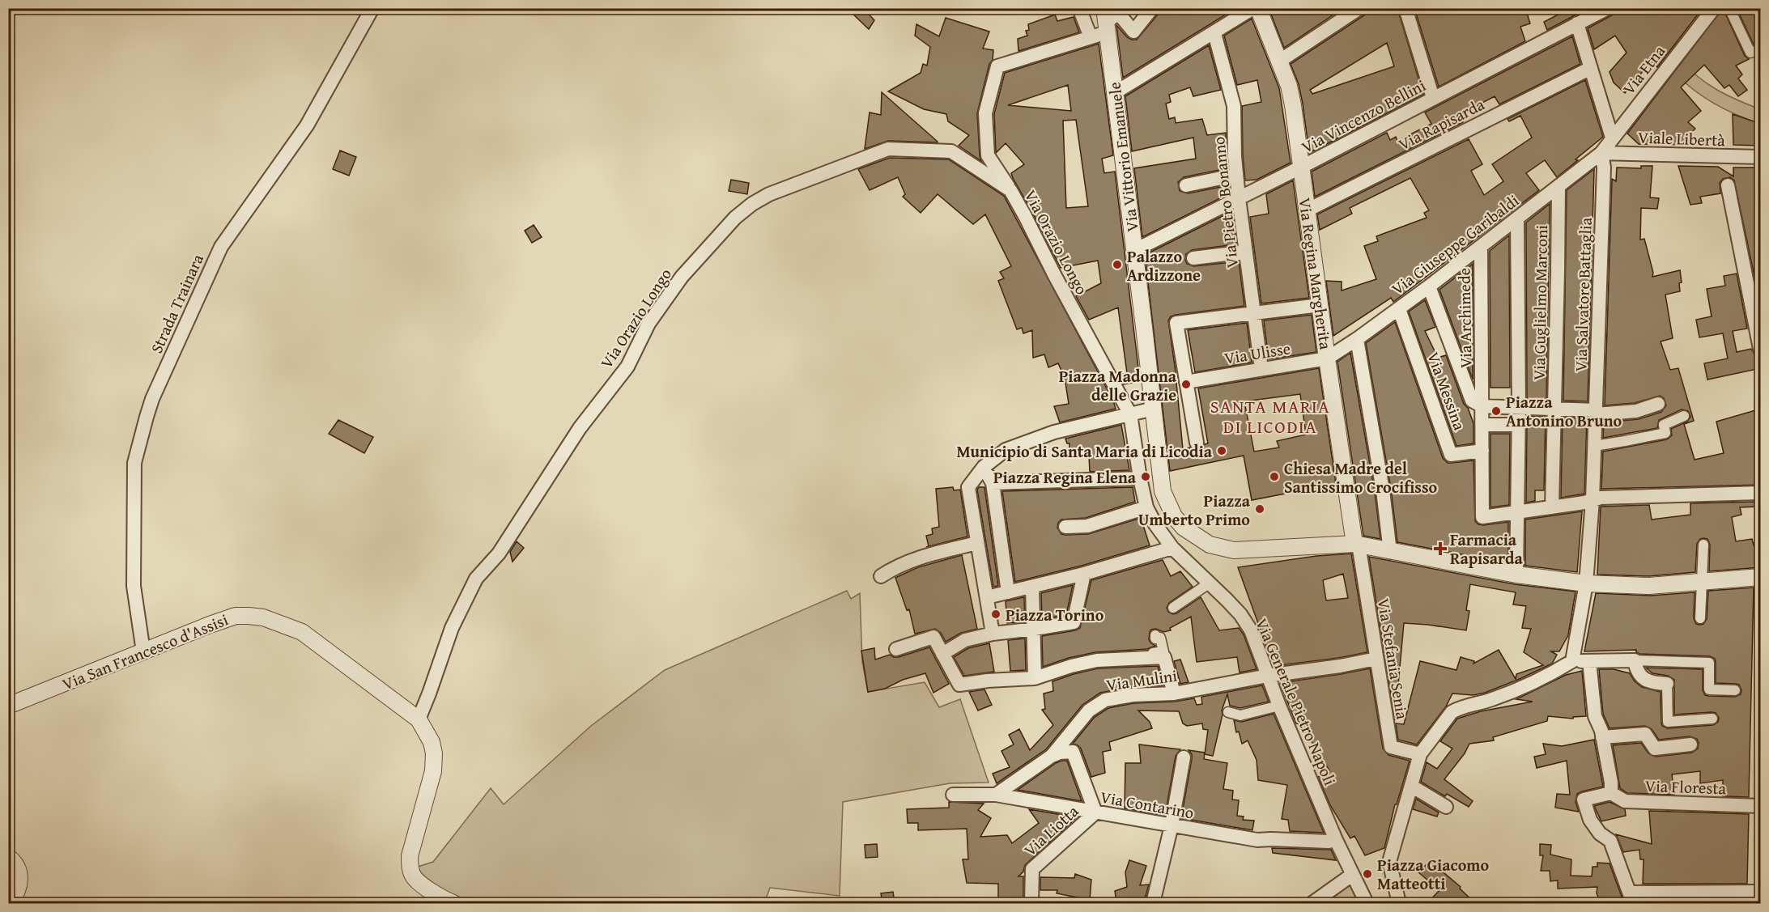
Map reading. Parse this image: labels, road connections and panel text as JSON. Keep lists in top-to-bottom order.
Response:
{
  "streets": {
    "street": [
      "Via Etna",
      "Via Vincenzo Bellini",
      "Via Rapisarda",
      "Viale Libertà",
      "Via Vittorio Emanuele",
      "Via Pietro Bonanno",
      "Via Orazio Longo",
      "Via Giuseppe Garibaldi",
      "Via Regina Margherita",
      "Via Salvatore Battaglia",
      "Via Guglielmo Marconi",
      "Strada Trainara",
      "Via Archimede",
      "Via Ulisse",
      "Via Messina",
      "Via San Francesco d'Assisi",
      "Via Stefania Senia",
      "Via Mulini",
      "Via Generale Pietro Napoli",
      "Via Floresta",
      "Via Contarino",
      "Via Liotta"
    ]
  },
  "crossings": [
    ["Via Etna", "Viale Libertà"],
    ["Via Etna", "Via Giuseppe Garibaldi"],
    ["Via Etna", "Via Salvatore Battaglia"],
    ["Via Vincenzo Bellini", "Via Vittorio Emanuele"],
    ["Via Vincenzo Bellini", "Via Pietro Bonanno"],
    ["Via Vincenzo Bellini", "Via Regina Margherita"],
    ["Via Rapisarda", "Via Regina Margherita"],
    ["Viale Libertà", "Via Giuseppe Garibaldi"],
    ["Viale Libertà", "Via Salvatore Battaglia"],
    ["Via Vittorio Emanuele", "Via Regina Margherita"],
    ["Via Vittorio Emanuele", "Via Salvatore Battaglia"],
    ["Via Vittorio Emanuele", "Via Stefania Senia"],
    ["Via Pietro Bonanno", "Via Ulisse"],
    ["Via Orazio Longo", "Via San Francesco d'Assisi"],
    ["Via Orazio Longo", "Via Generale Pietro Napoli"],
    ["Via Giuseppe Garibaldi", "Via Regina Margherita"],
    ["Via Giuseppe Garibaldi", "Via Salvatore Battaglia"],
    ["Via Giuseppe Garibaldi", "Via Guglielmo Marconi"],
    ["Via Giuseppe Garibaldi", "Via Archimede"],
    ["Via Giuseppe Garibaldi", "Via Ulisse"],
    ["Via Giuseppe Garibaldi", "Via Messina"],
    ["Via Regina Margherita", "Via Ulisse"],
    ["Via Regina Margherita", "Via Stefania Senia"],
    ["Strada Trainara", "Via San Francesco d'Assisi"],
    ["Via Stefania Senia", "Via Mulini"],
    ["Via Mulini", "Via Generale Pietro Napoli"],
    ["Via Mulini", "Via Contarino"],
    ["Via Generale Pietro Napoli", "Via Contarino"],
    ["Via Contarino", "Via Liotta"]
  ],
  "districts": ["SANTA MARIA DI LICODIA"],
  "places": {
    "other": [
      "Palazzo Ardizzone",
      "Piazza Madonna delle Grazie",
      "Piazza Antonino Bruno",
      "Municipio di Santa Maria di Licodia",
      "Piazza Regina Elena",
      "Chiesa Madre del Santissimo Crocifisso",
      "Piazza Umberto Primo",
      "Piazza Torino",
      "Piazza Giacomo Matteotti"
    ],
    "health": ["Farmacia Rapisarda"]
  }
}
